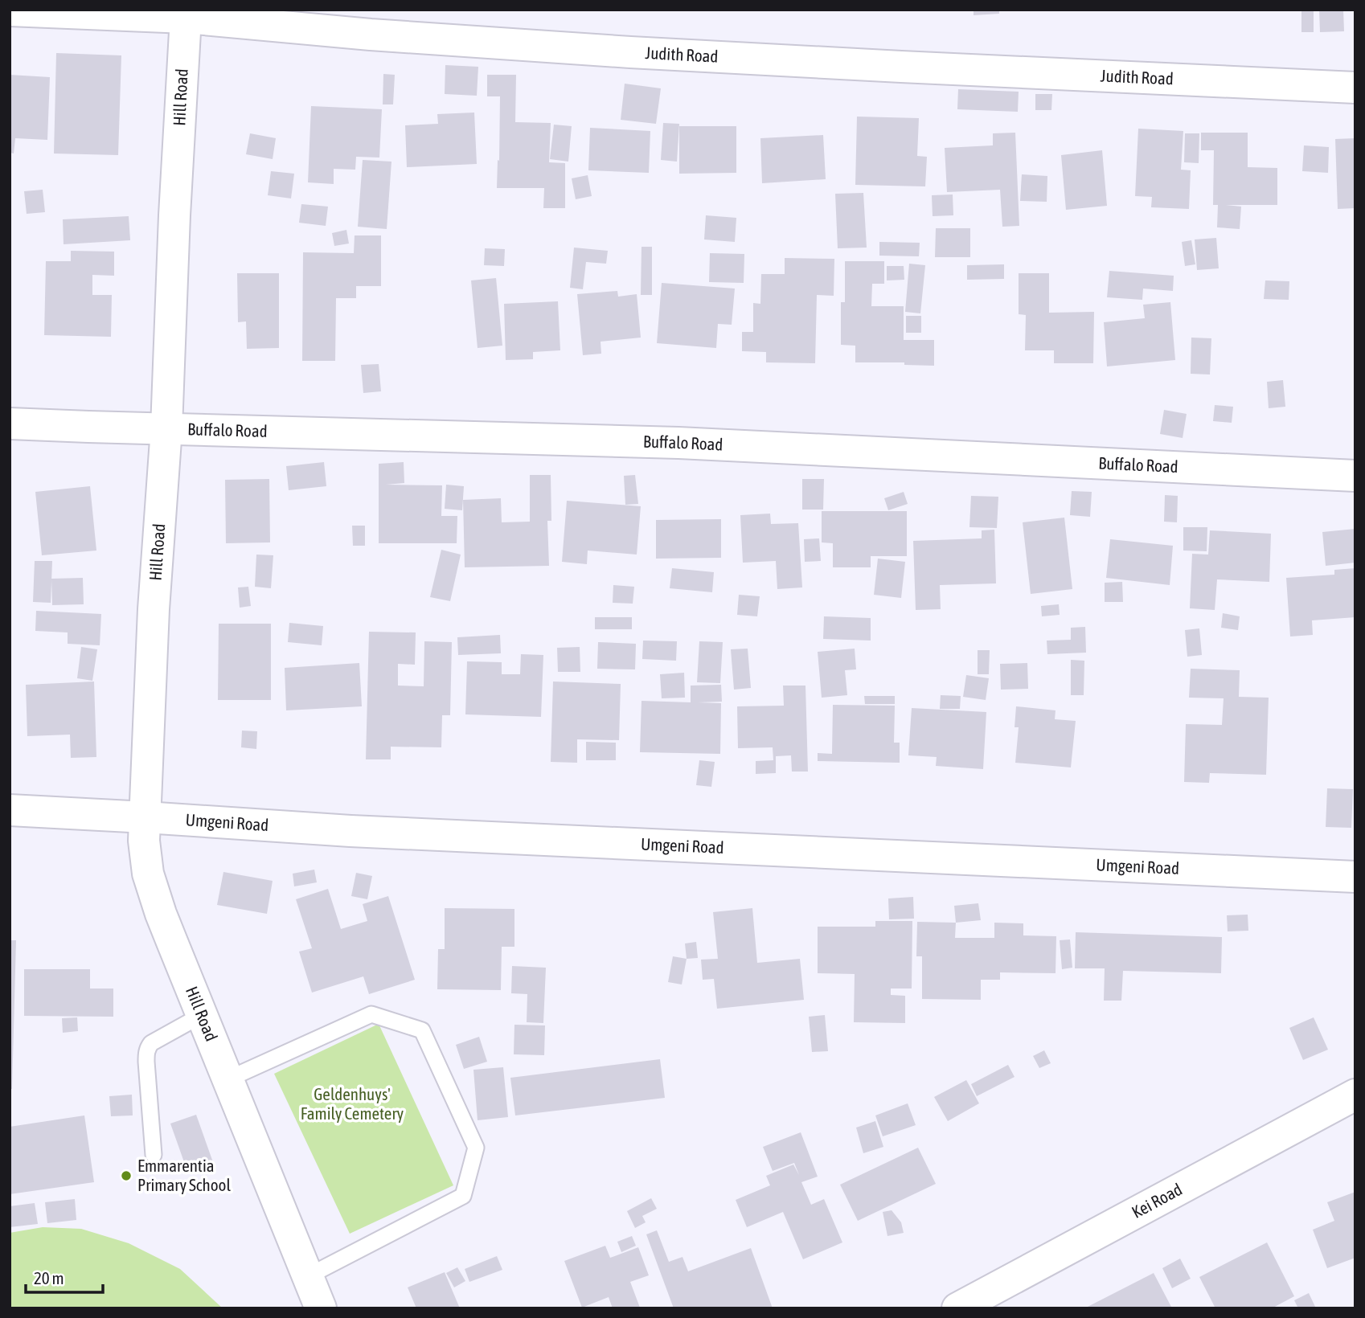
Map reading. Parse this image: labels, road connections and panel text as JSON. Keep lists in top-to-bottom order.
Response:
{
  "streets": {
    "street": [
      "Judith Road",
      "Hill Road",
      "Buffalo Road",
      "Umgeni Road",
      "Kei Road"
    ]
  },
  "crossings": [
    ["Judith Road", "Hill Road"],
    ["Hill Road", "Buffalo Road"],
    ["Hill Road", "Umgeni Road"]
  ],
  "parks": ["Geldenhuys' Family Cemetery"],
  "places": ["Emmarentia Primary School"],
  "scale_bar": "20 m"
}
